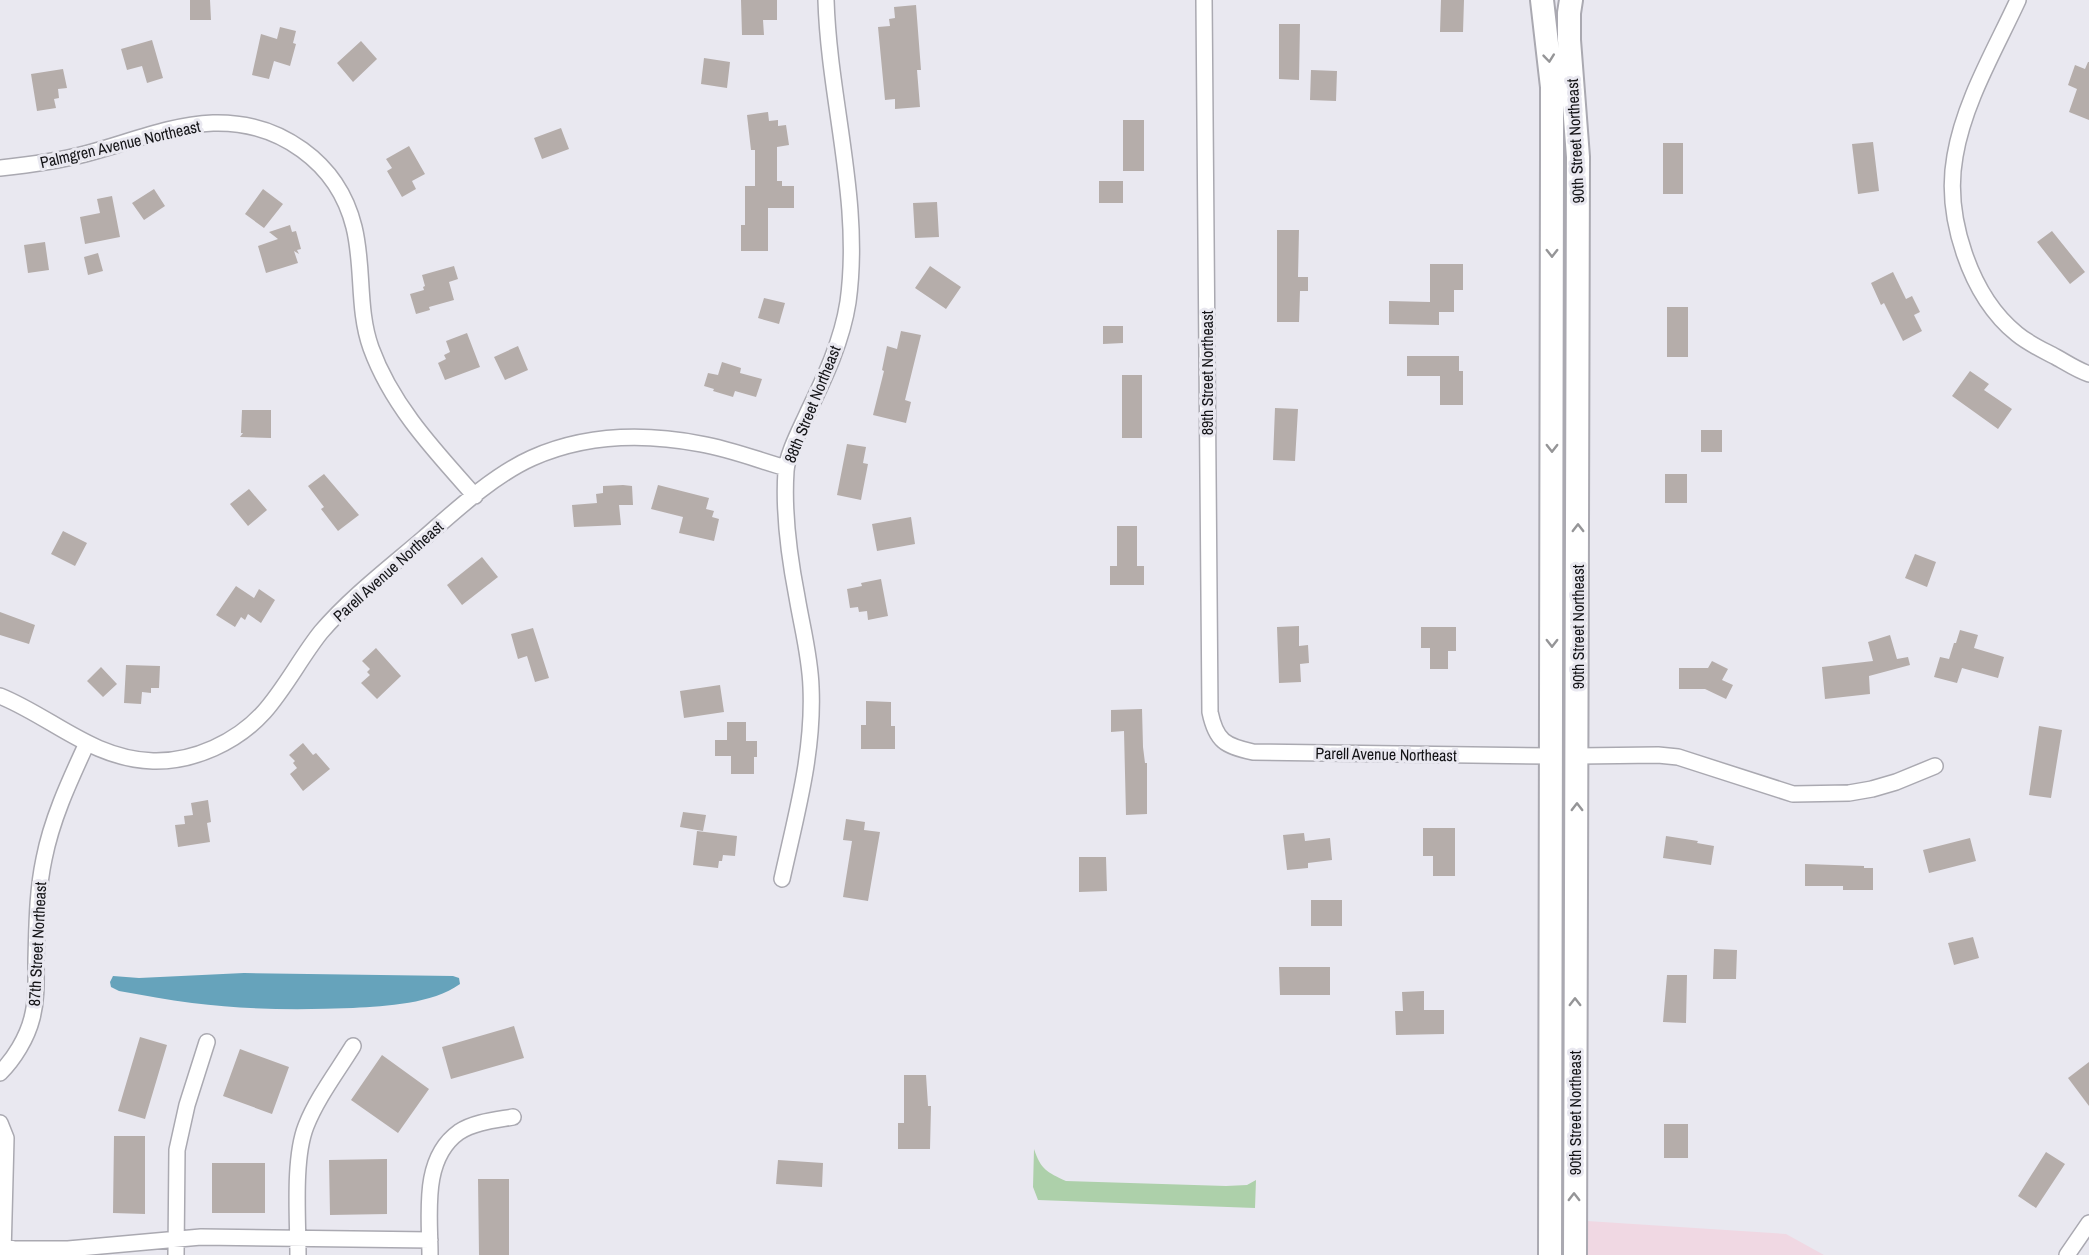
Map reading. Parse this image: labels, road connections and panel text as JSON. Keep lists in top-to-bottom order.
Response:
{
  "streets": {
    "main road": ["90th Street Northeast"],
    "street": [
      "Palmgren Avenue Northeast",
      "89th Street Northeast",
      "88th Street Northeast",
      "Parell Avenue Northeast",
      "87th Street Northeast"
    ]
  },
  "crossings": [
    ["90th Street Northeast", "Parell Avenue Northeast"],
    ["Palmgren Avenue Northeast", "Parell Avenue Northeast"],
    ["89th Street Northeast", "Parell Avenue Northeast"],
    ["88th Street Northeast", "Parell Avenue Northeast"],
    ["Parell Avenue Northeast", "87th Street Northeast"]
  ]
}
